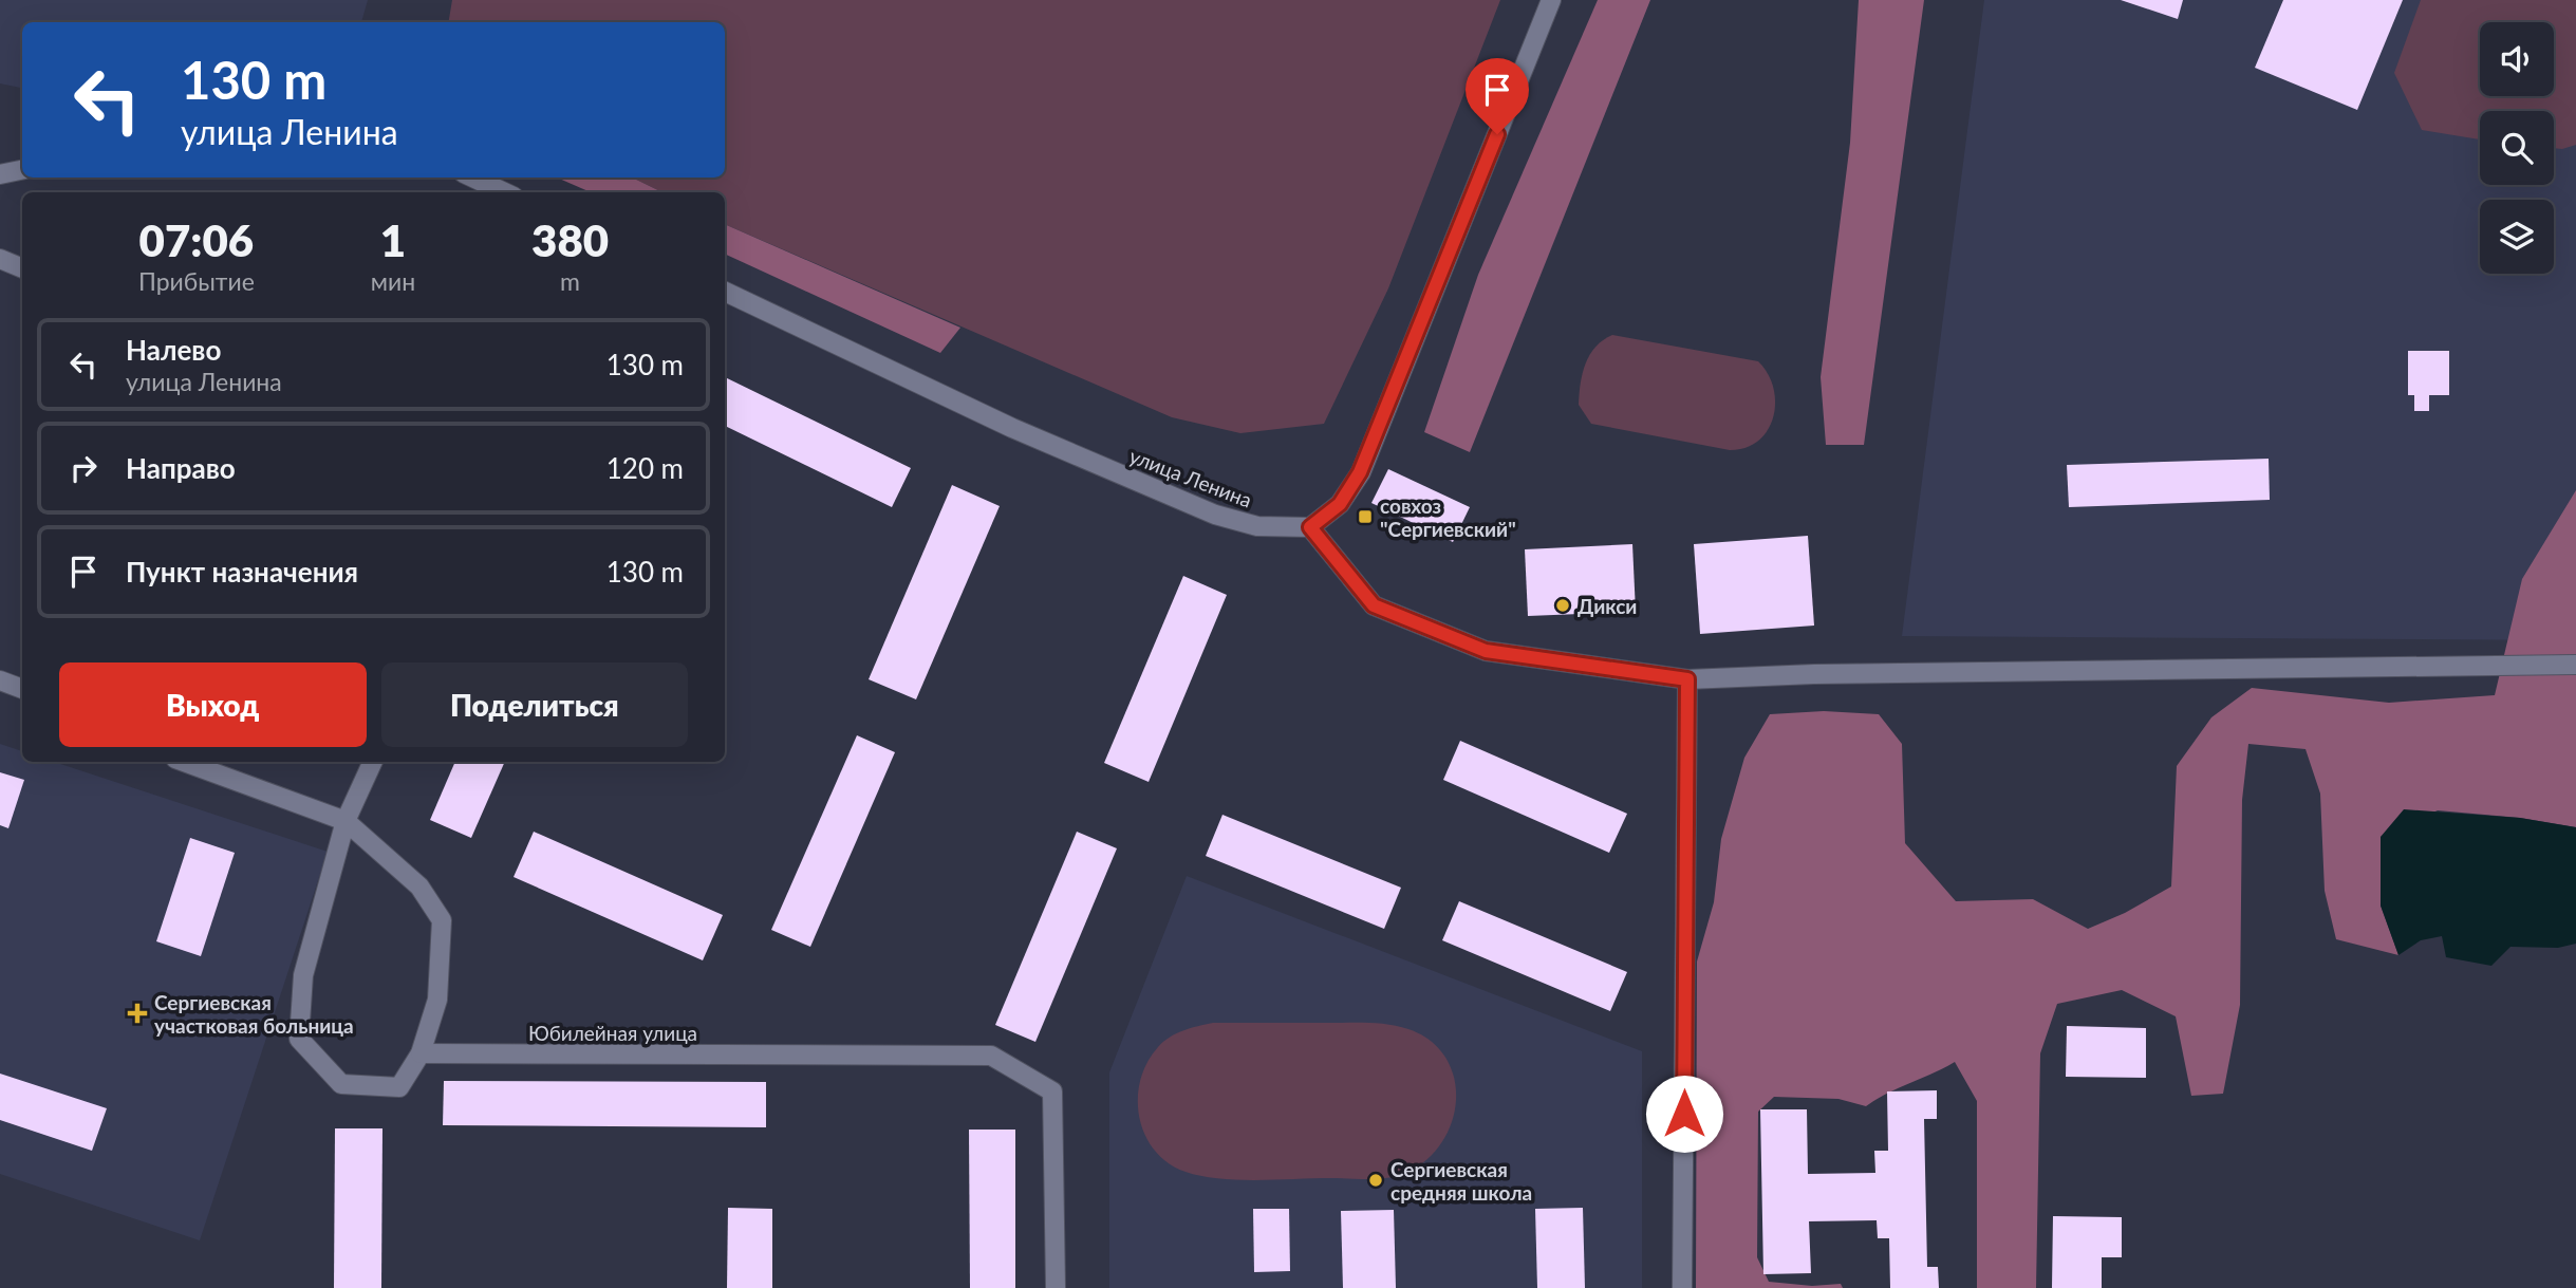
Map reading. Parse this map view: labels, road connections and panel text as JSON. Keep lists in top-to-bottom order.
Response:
{
  "streets": {
    "street": ["улица Ленина", "Юбилейная улица"]
  },
  "places": {
    "transit": ["совхоз \"Сергиевский\""],
    "other": ["Дикси", "Сергиевская средняя школа"],
    "health": ["Сергиевская участковая больница"]
  },
  "page": {
    "turn": ["130 m", "улица Ленина"],
    "eta": [
      "07:06",
      "Прибытие",
      "1",
      "мин",
      "380",
      "m"
    ],
    "list": [
      {
        "name": "Налево",
        "note": "улица Ленина",
        "value": "130 m"
      },
      {
        "name": "Направо",
        "value": "120 m"
      },
      {
        "name": "Пункт назначения",
        "value": "130 m"
      }
    ],
    "buttons": ["Выход", "Поделиться"]
  }
}
